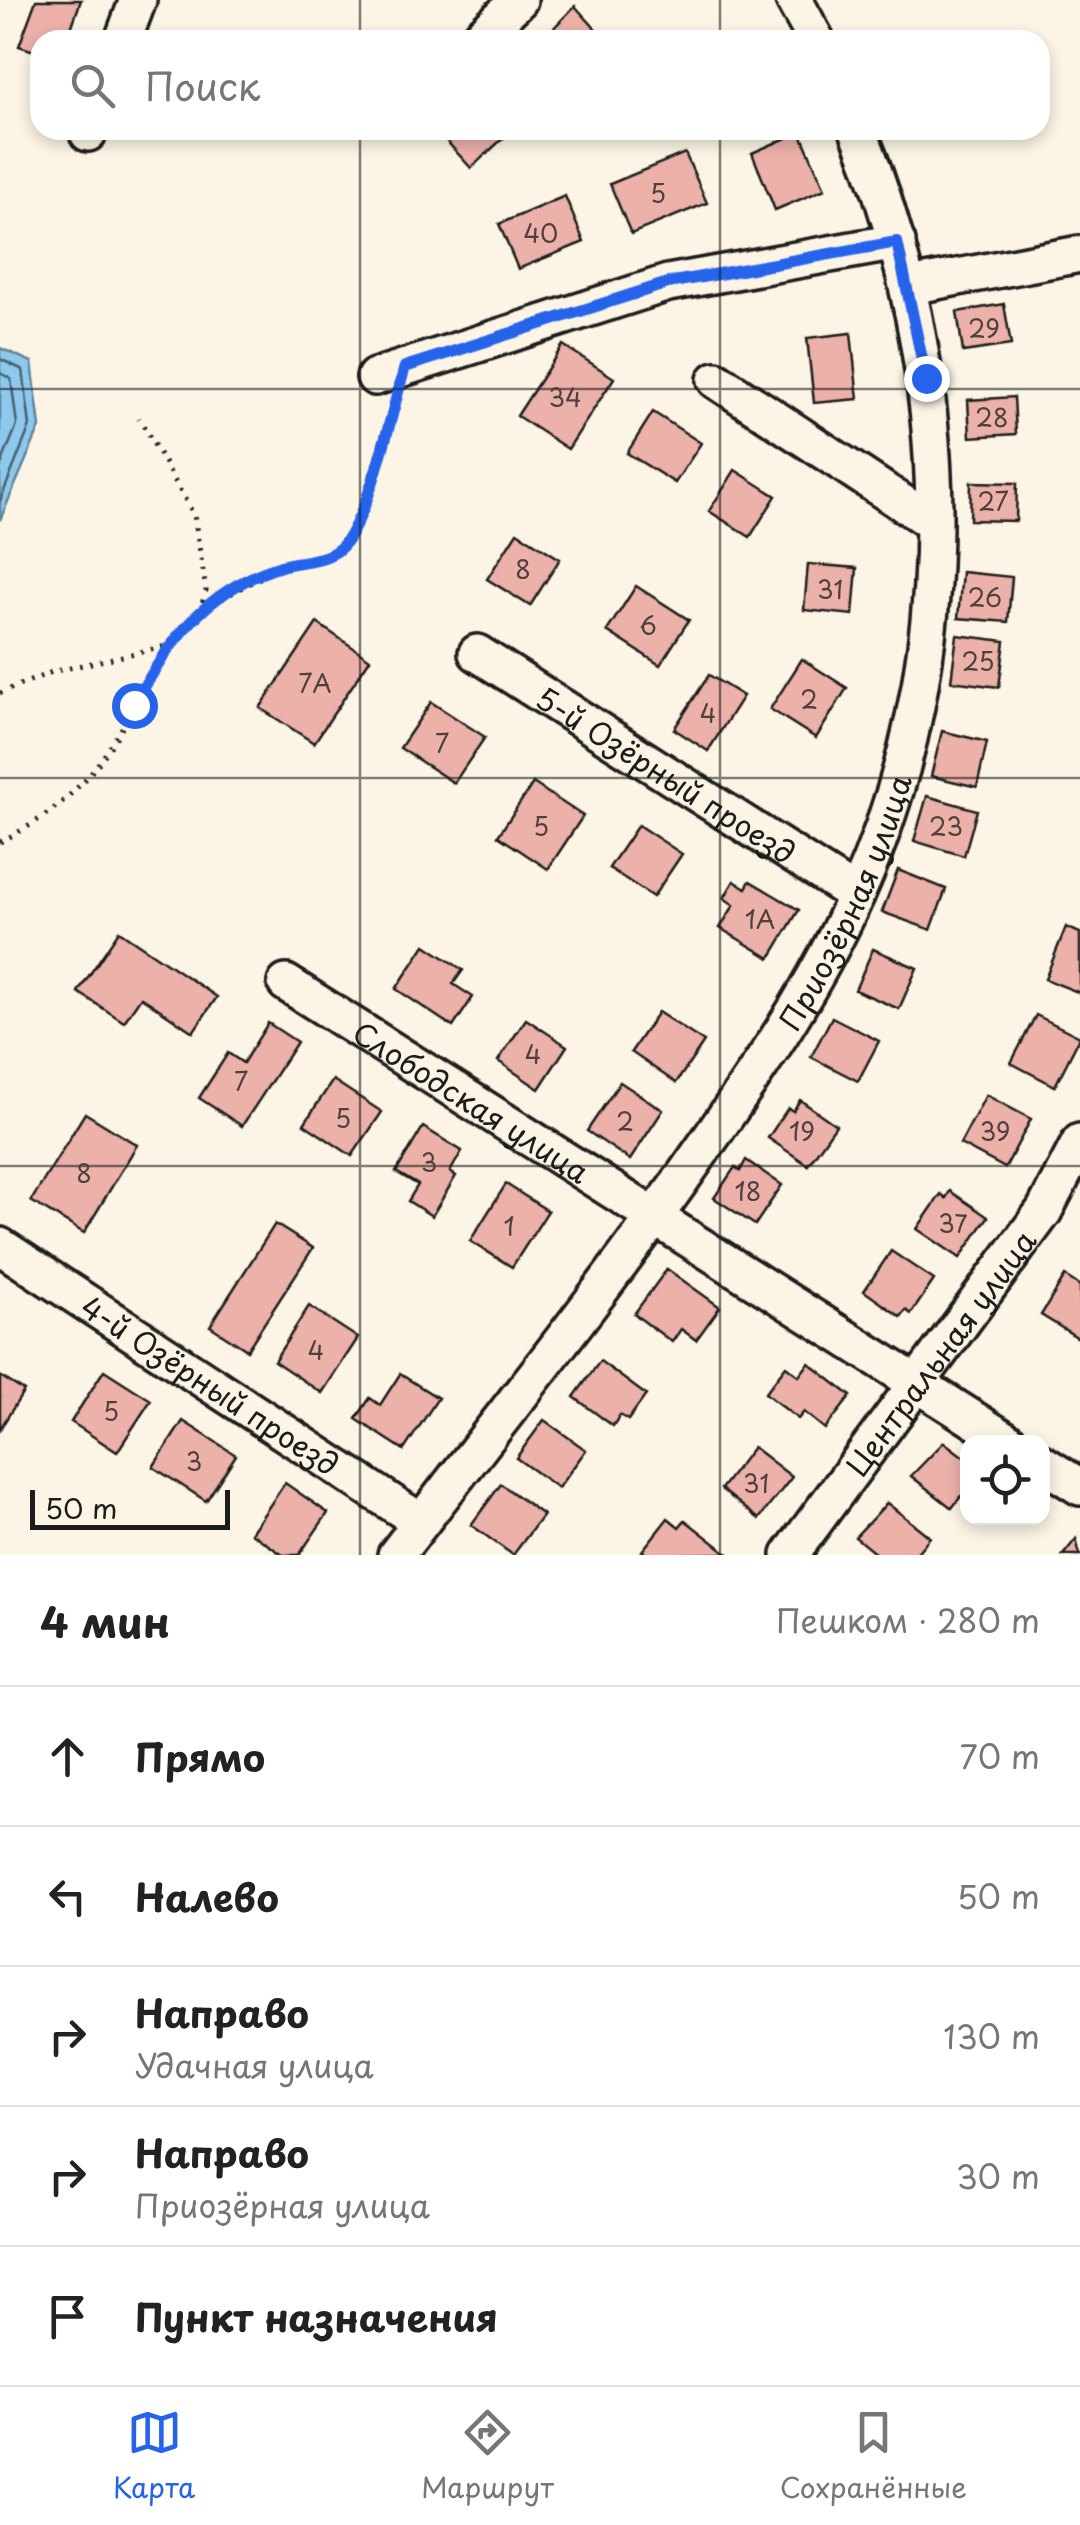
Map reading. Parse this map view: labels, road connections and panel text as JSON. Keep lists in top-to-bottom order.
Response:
{
  "streets": {
    "street": [
      "5-й Озёрный проезд",
      "Приозёрная улица",
      "Слободская улица",
      "Центральная улица",
      "4-й Озёрный проезд"
    ]
  },
  "crossings": [
    ["5-й Озёрный проезд", "Приозёрная улица"],
    ["Приозёрная улица", "Слободская улица"],
    ["Приозёрная улица", "4-й Озёрный проезд"],
    ["Слободская улица", "Центральная улица"]
  ],
  "house_numbers": [
    "5",
    "40",
    "29",
    "34",
    "28",
    "27",
    "8",
    "31",
    "26",
    "6",
    "25",
    "7А",
    "2",
    "4",
    "7",
    "5",
    "23",
    "1А",
    "4",
    "7",
    "5",
    "2",
    "19",
    "39",
    "3",
    "8",
    "18",
    "37",
    "1",
    "4",
    "5",
    "3",
    "31"
  ],
  "scale_bar": "50 m",
  "page": {
    "search": "Поиск",
    "scale": "50 m",
    "heading": ["4 мин", "Пешком · 280 m"],
    "list": [
      ["Прямо", "70 m"],
      ["Налево", "50 m"],
      ["Направо", "Удачная улица", "130 m"],
      ["Направо", "Приозёрная улица", "30 m"],
      "Пункт назначения"
    ],
    "nav": ["Карта", "Маршрут", "Сохранённые"]
  }
}
